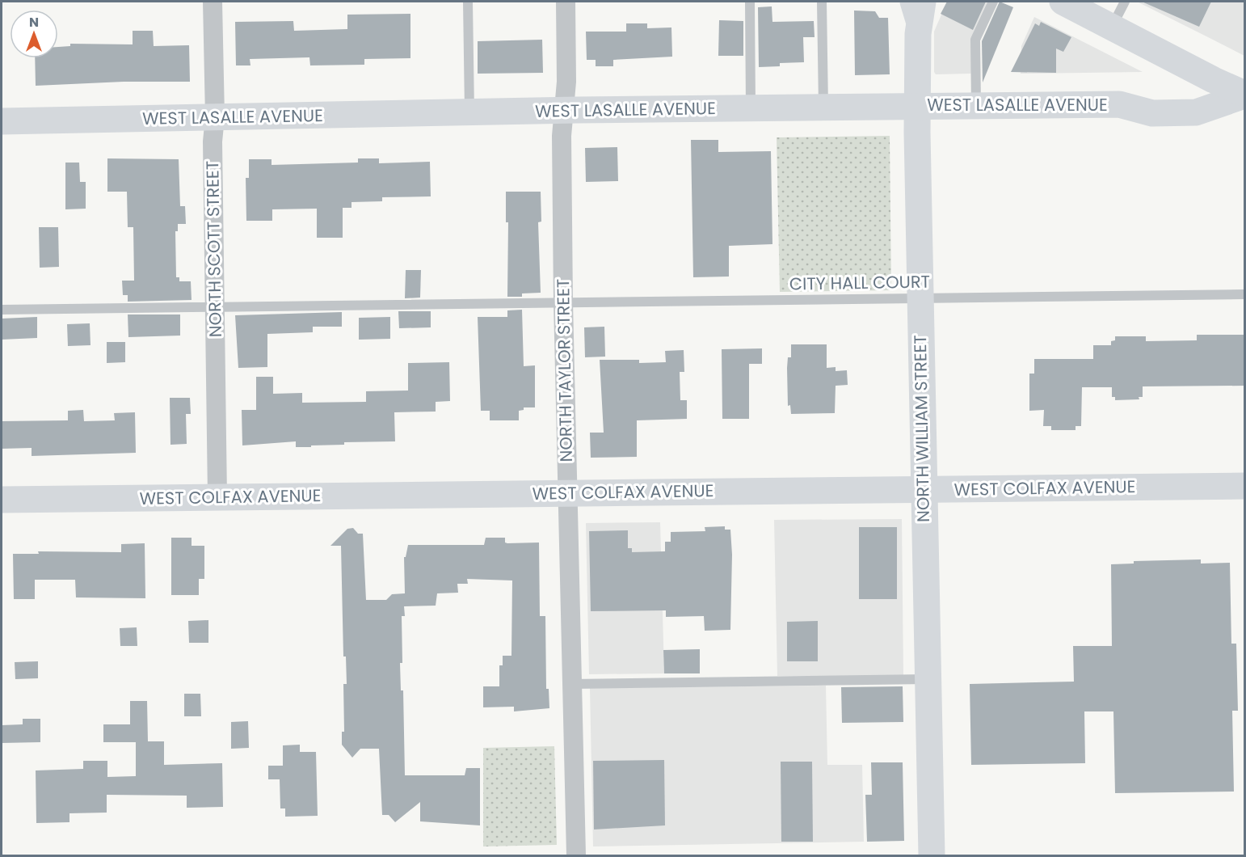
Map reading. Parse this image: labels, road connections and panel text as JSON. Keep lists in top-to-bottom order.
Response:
{
  "streets": {
    "street": [
      "WEST LASALLE AVENUE",
      "NORTH SCOTT STREET",
      "NORTH TAYLOR STREET",
      "NORTH WILLIAM STREET",
      "WEST COLFAX AVENUE"
    ],
    "lane": ["CITY HALL COURT"]
  },
  "crossings": [
    ["WEST LASALLE AVENUE", "NORTH SCOTT STREET"],
    ["WEST LASALLE AVENUE", "NORTH TAYLOR STREET"],
    ["WEST LASALLE AVENUE", "NORTH WILLIAM STREET"],
    ["NORTH SCOTT STREET", "CITY HALL COURT"],
    ["NORTH SCOTT STREET", "WEST COLFAX AVENUE"],
    ["CITY HALL COURT", "NORTH TAYLOR STREET"],
    ["CITY HALL COURT", "NORTH WILLIAM STREET"],
    ["NORTH TAYLOR STREET", "WEST COLFAX AVENUE"],
    ["NORTH WILLIAM STREET", "WEST COLFAX AVENUE"]
  ],
  "north": "top"
}
